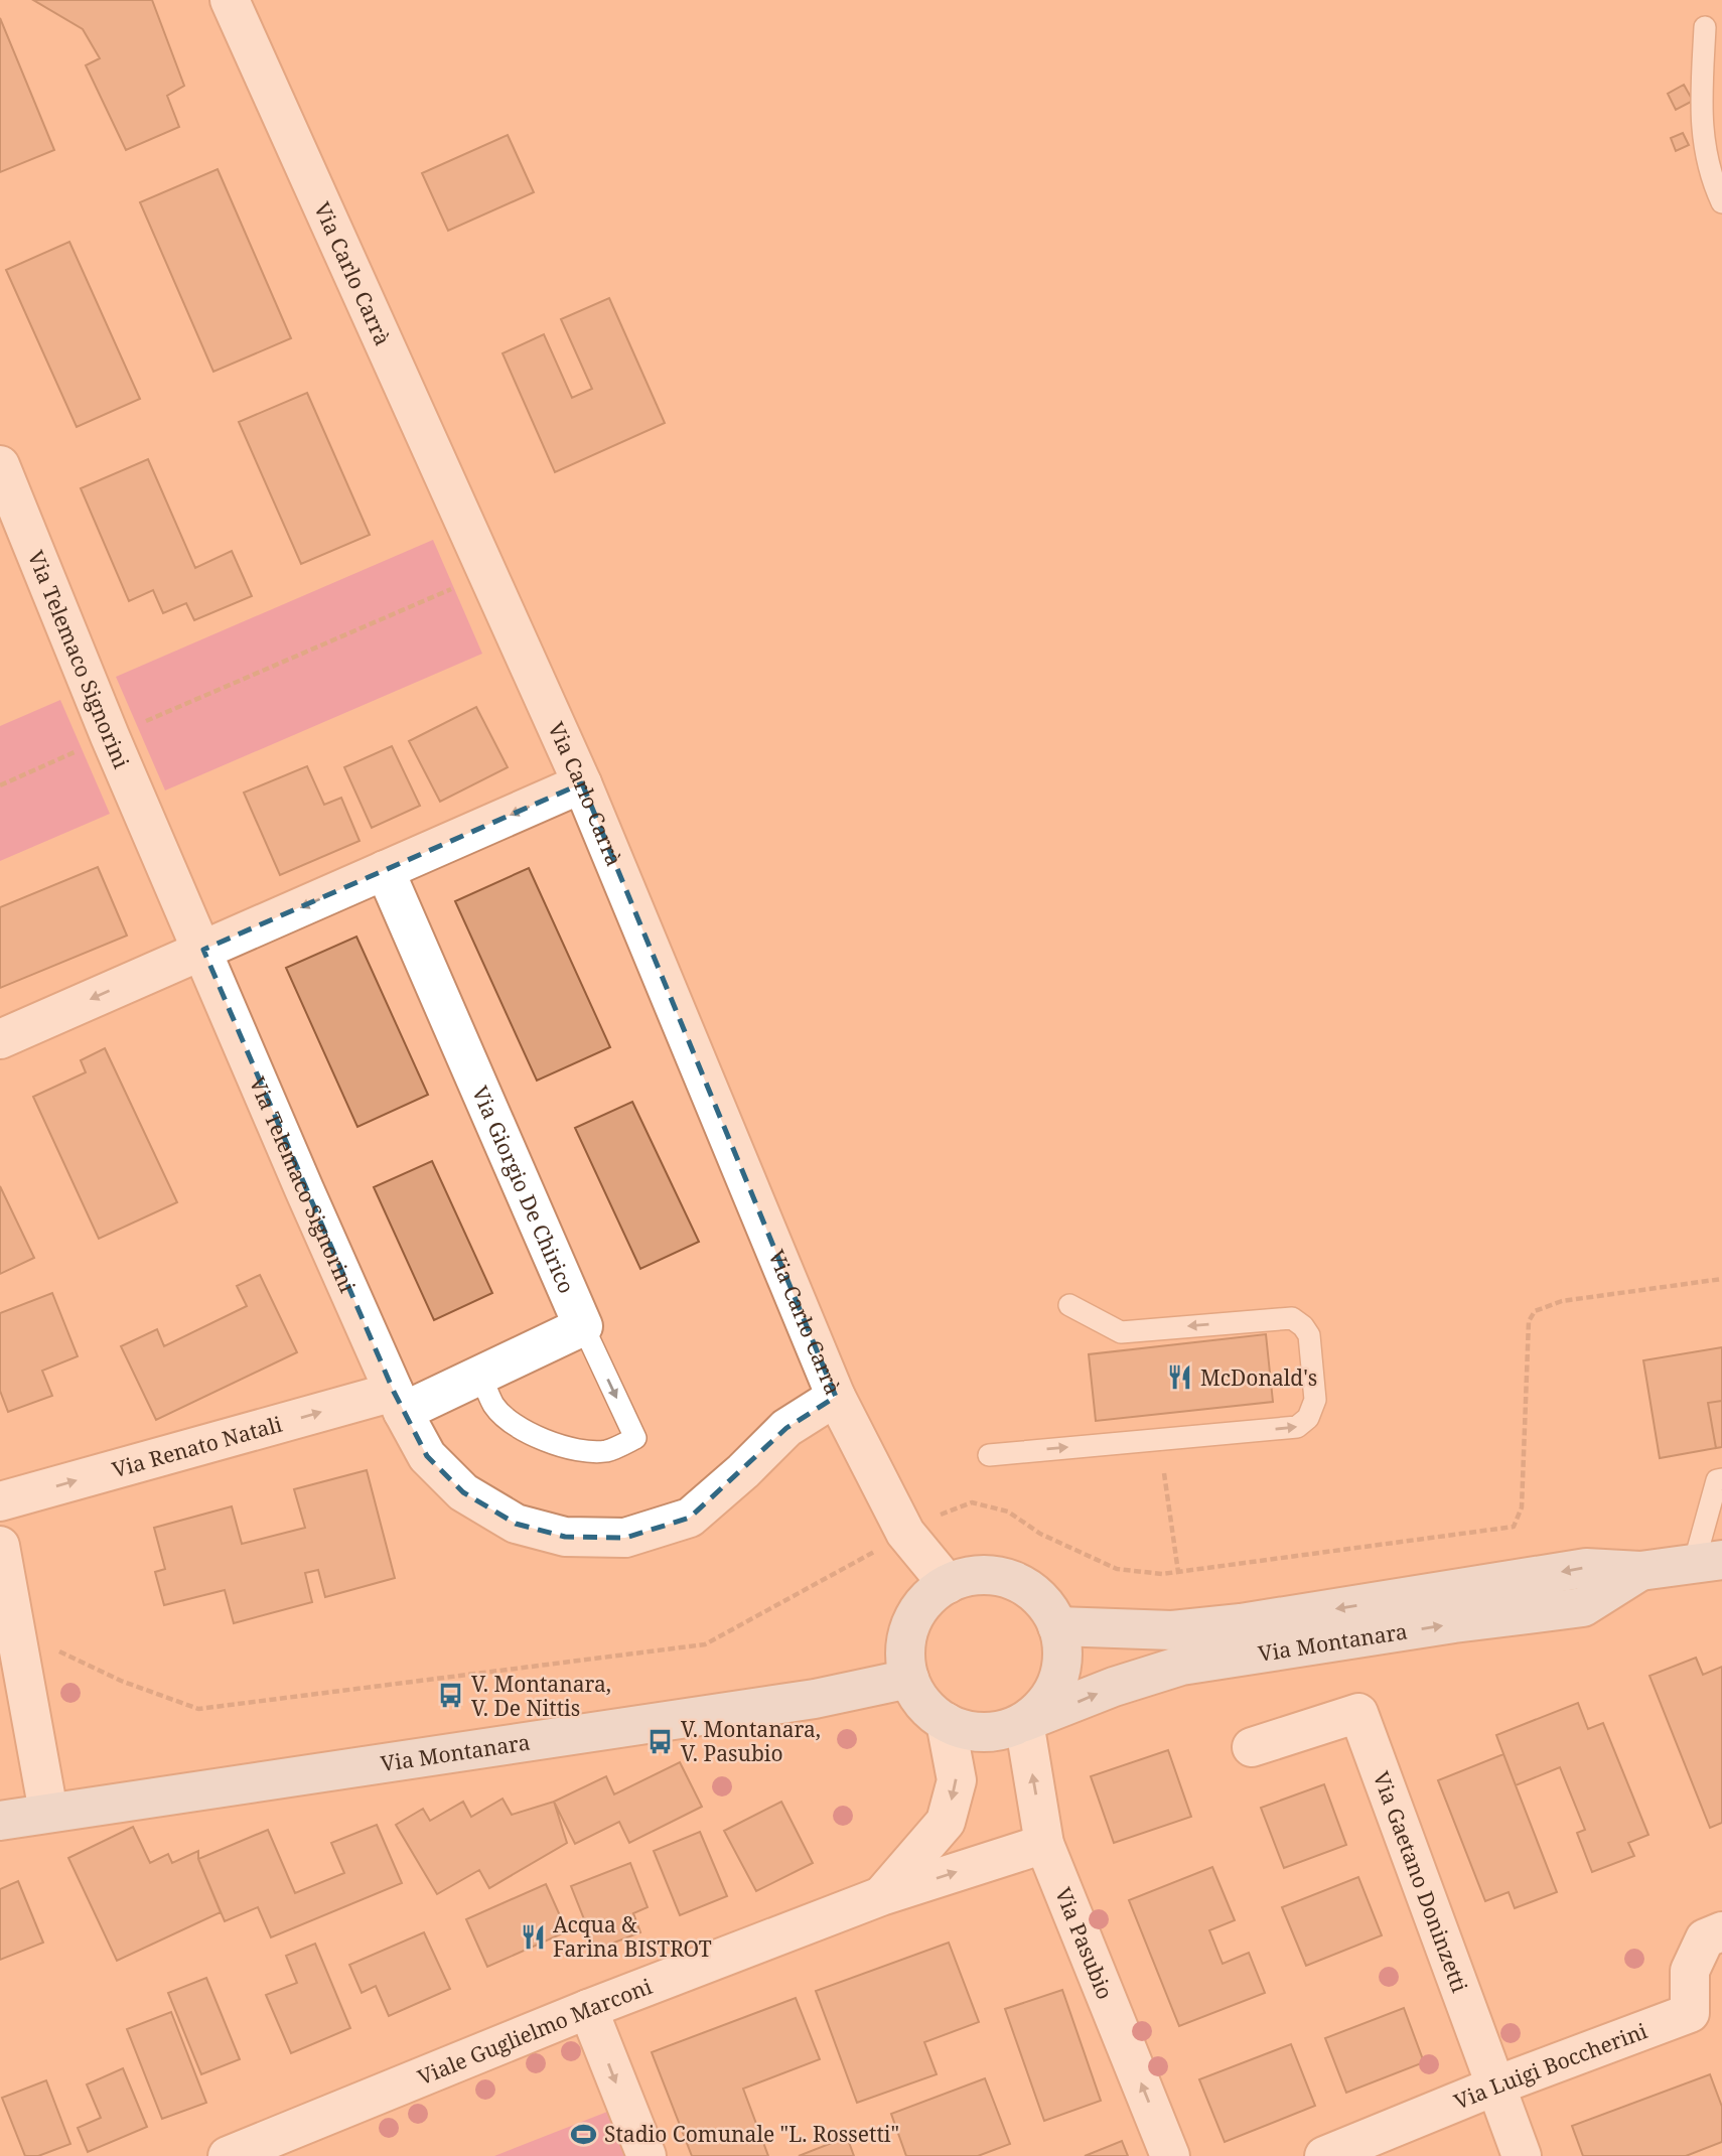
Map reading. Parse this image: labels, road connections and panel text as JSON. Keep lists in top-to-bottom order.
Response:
{
  "streets": {
    "main road": ["Via Montanara"],
    "street": [
      "Via Carlo Carrà",
      "Via Telemaco Signorini",
      "Via Giorgio De Chirico",
      "Via Renato Natali",
      "Via Gaetano Doninzetti",
      "Via Pasubio",
      "Viale Guglielmo Marconi",
      "Via Luigi Boccherini"
    ]
  },
  "crossings": [
    ["Via Carlo Carrà", "Via Telemaco Signorini"],
    ["Via Carlo Carrà", "Via Montanara"],
    ["Via Carlo Carrà", "Via Pasubio"],
    ["Via Carlo Carrà", "Viale Guglielmo Marconi"],
    ["Via Telemaco Signorini", "Via Renato Natali"],
    ["Via Montanara", "Via Pasubio"],
    ["Via Montanara", "Viale Guglielmo Marconi"],
    ["Via Gaetano Doninzetti", "Via Luigi Boccherini"],
    ["Via Pasubio", "Viale Guglielmo Marconi"]
  ],
  "one_way": ["Via Renato Natali", "Via Pasubio"],
  "places": {
    "restaurant": ["McDonald's", "Acqua & Farina BISTROT"],
    "bus stop": ["V. Montanara, V. De Nittis", "V. Montanara, V. Pasubio"],
    "sports": ["Stadio Comunale \"L. Rossetti\""]
  }
}
